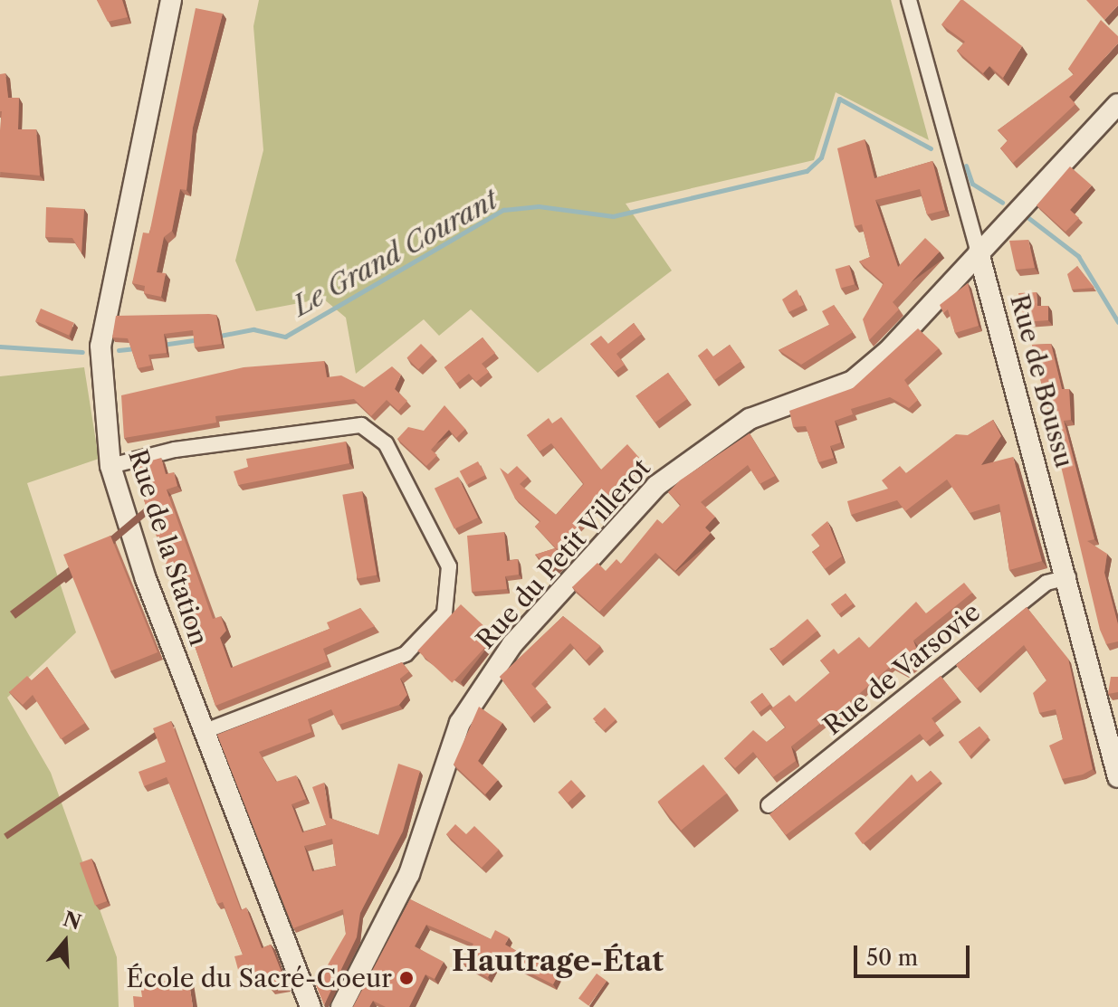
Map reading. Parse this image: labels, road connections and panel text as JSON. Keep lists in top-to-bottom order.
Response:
{
  "streets": {
    "street": [
      "Rue de Boussu",
      "Rue de la Station",
      "Rue du Petit Villerot",
      "Rue de Varsovie"
    ]
  },
  "crossings": [
    ["Rue de Boussu", "Rue du Petit Villerot"],
    ["Rue de Boussu", "Rue de Varsovie"]
  ],
  "districts": ["Hautrage-État"],
  "water": ["Le Grand Courant"],
  "places": ["École du Sacré-Coeur"],
  "scale_bar": "50 m",
  "north": "top"
}
